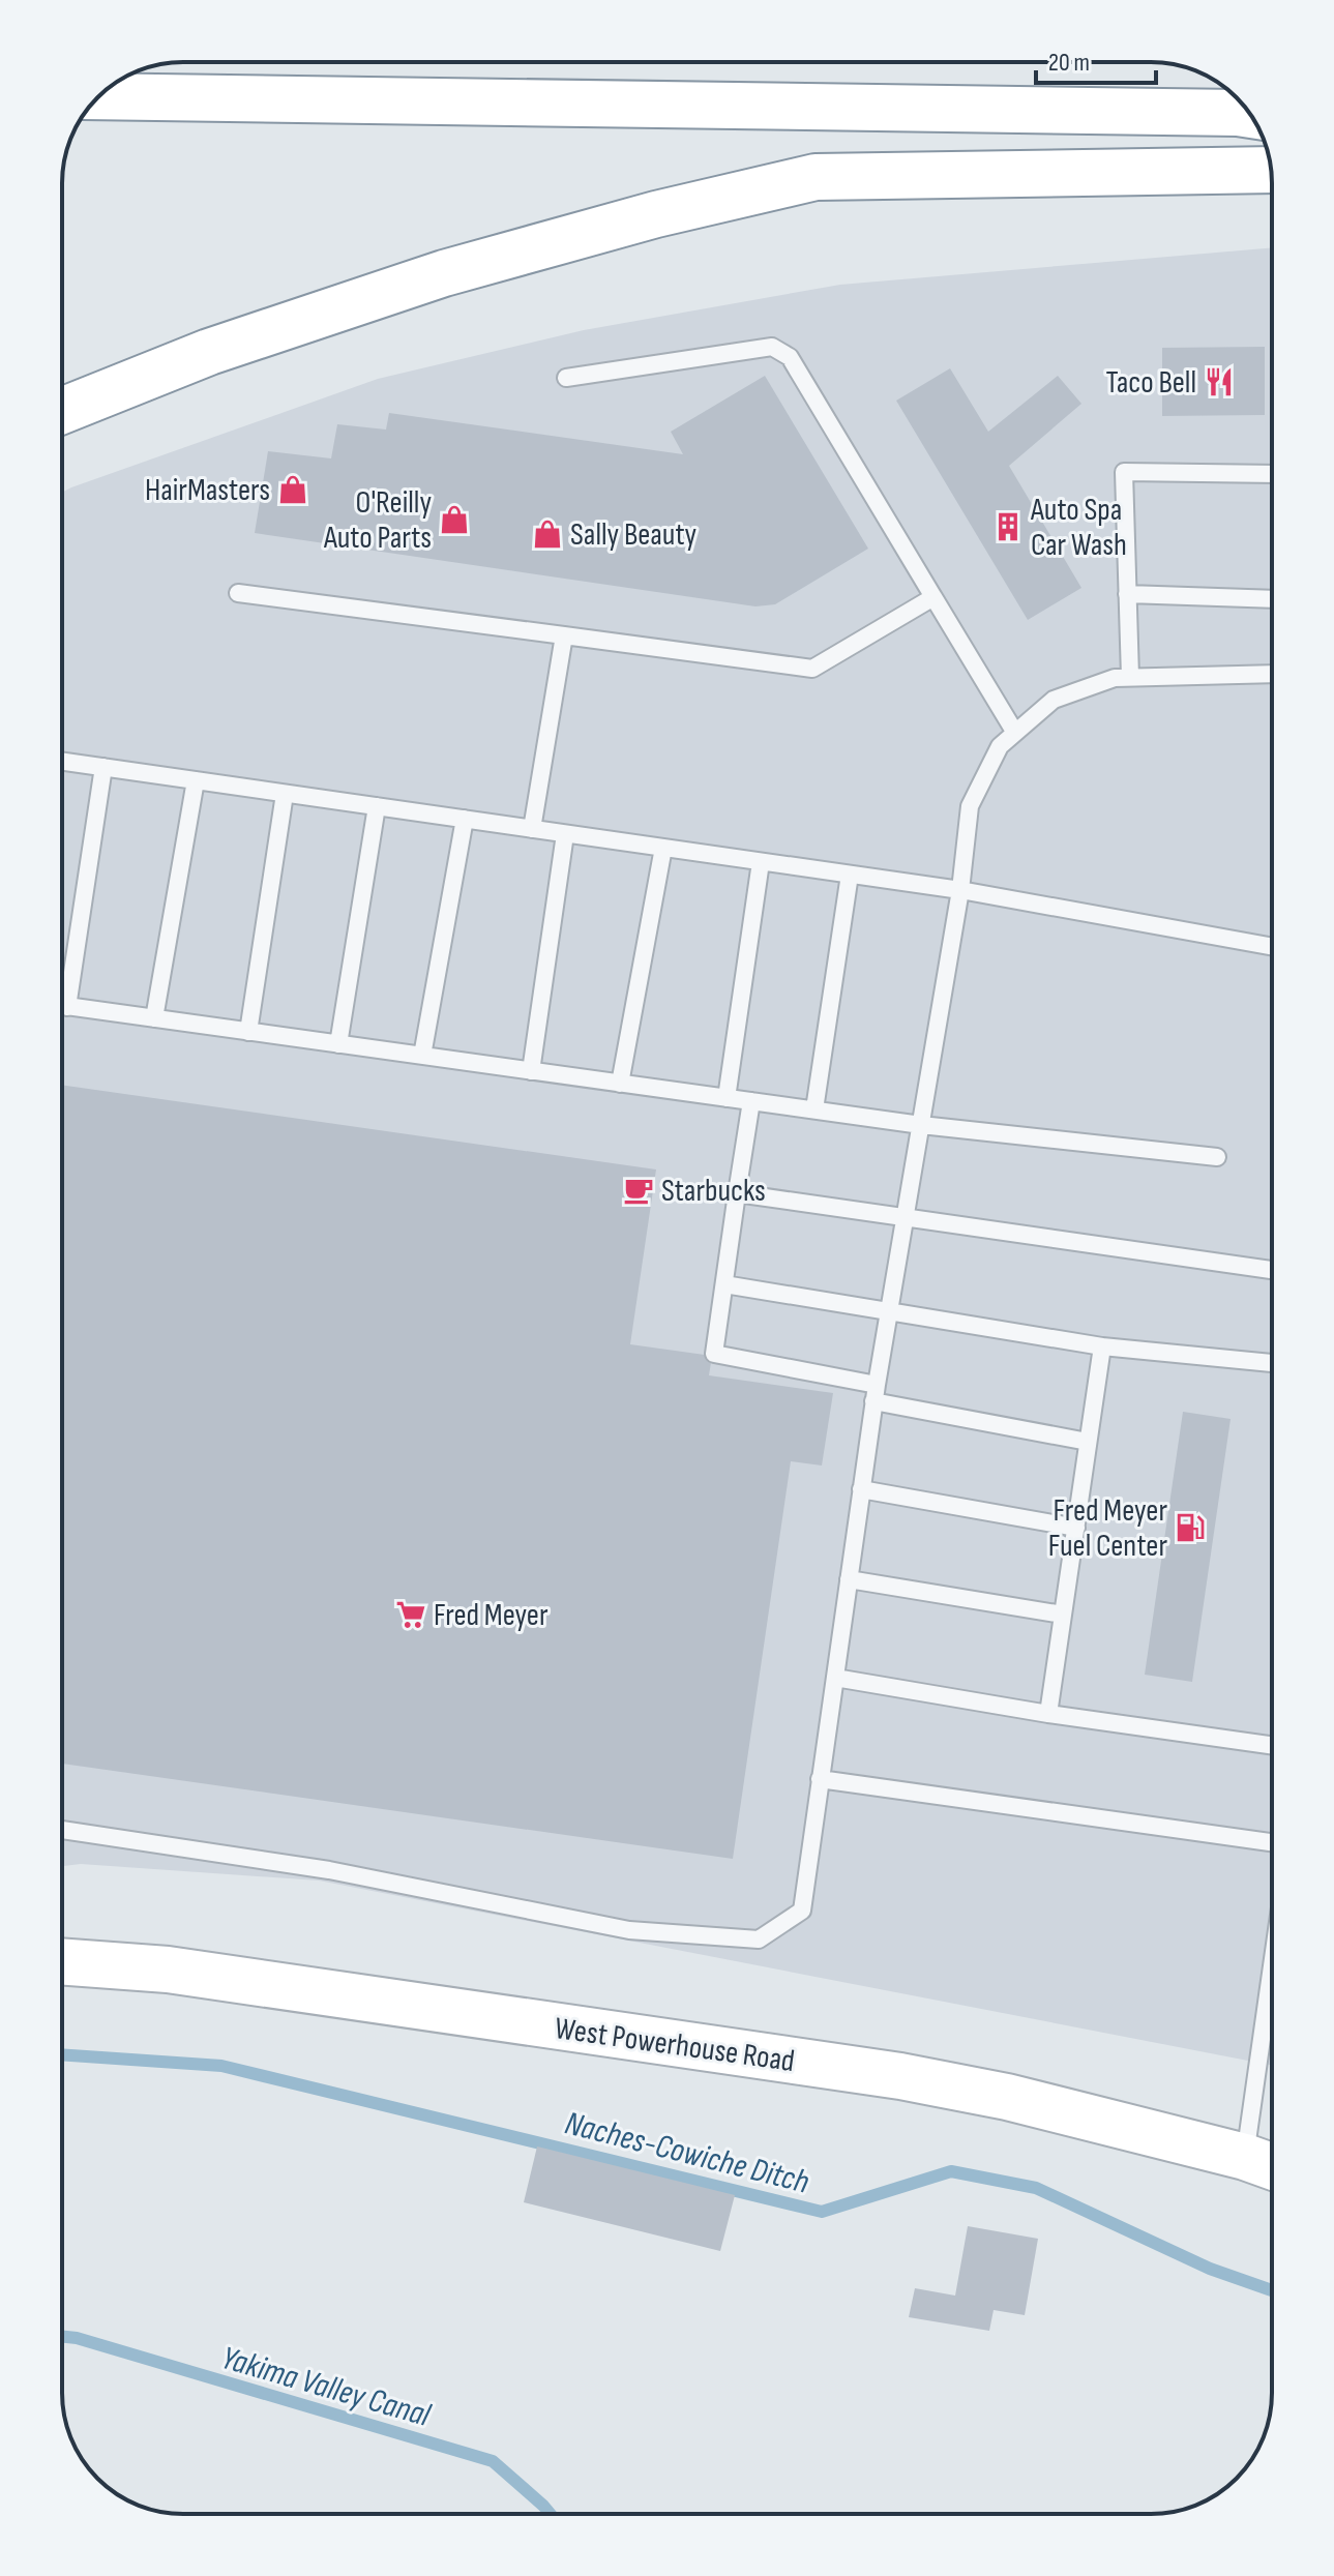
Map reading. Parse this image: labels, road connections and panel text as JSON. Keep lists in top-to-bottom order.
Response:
{
  "streets": {
    "main road": ["West Powerhouse Road"]
  },
  "water": ["Naches-Cowiche Ditch", "Yakima Valley Canal"],
  "places": {
    "restaurant": ["Taco Bell"],
    "shop": ["HairMasters", "O'Reilly Auto Parts", "Sally Beauty"],
    "building": ["Auto Spa Car Wash"],
    "cafe": ["Starbucks"],
    "fuel station": ["Fred Meyer Fuel Center"],
    "supermarket": ["Fred Meyer"]
  },
  "scale_bar": "20 m"
}
